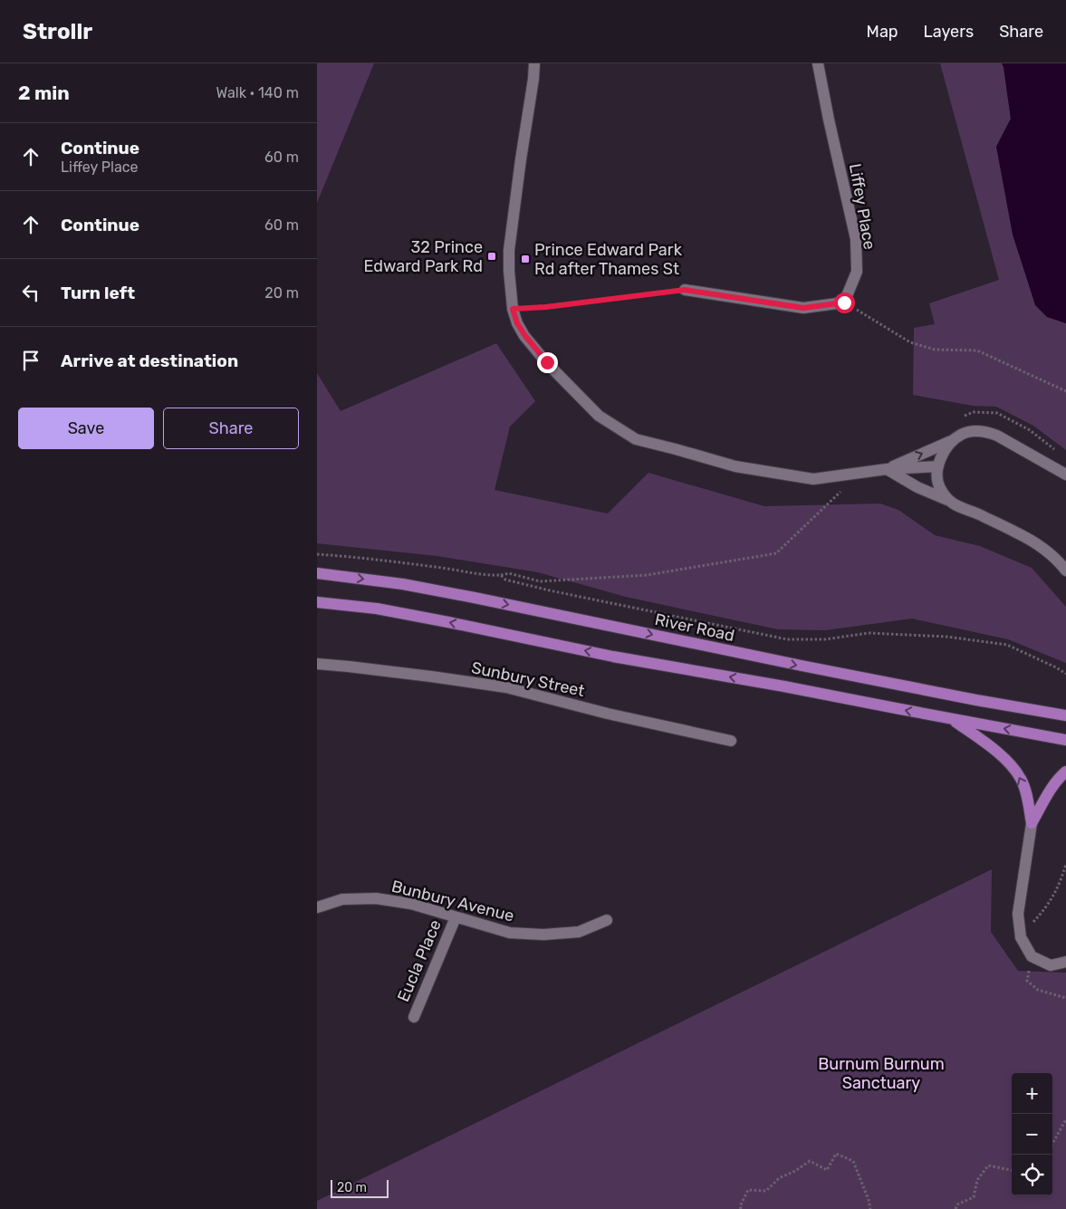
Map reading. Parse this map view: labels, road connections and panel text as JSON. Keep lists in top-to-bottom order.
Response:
{
  "streets": {
    "main road": ["River Road"],
    "street": [
      "Liffey Place",
      "Sunbury Street",
      "Bunbury Avenue",
      "Eucla Place"
    ]
  },
  "crossings": [
    ["Bunbury Avenue", "Eucla Place"]
  ],
  "parks": ["Burnum Burnum Sanctuary"],
  "places": {
    "transit": ["32 Prince Edward Park Rd", "Prince Edward Park Rd after Thames St"]
  },
  "scale_bar": "20 m",
  "page": {
    "header": "Strollr",
    "nav": ["Map", "Layers", "Share"],
    "heading": ["2 min", "Walk · 140 m"],
    "list": [
      ["Continue", "Liffey Place", "60 m"],
      ["Continue", "60 m"],
      ["Turn left", "20 m"],
      "Arrive at destination"
    ],
    "buttons": ["Save", "Share"],
    "map_buttons": ["+", "−"],
    "scale": "20 m"
  }
}
